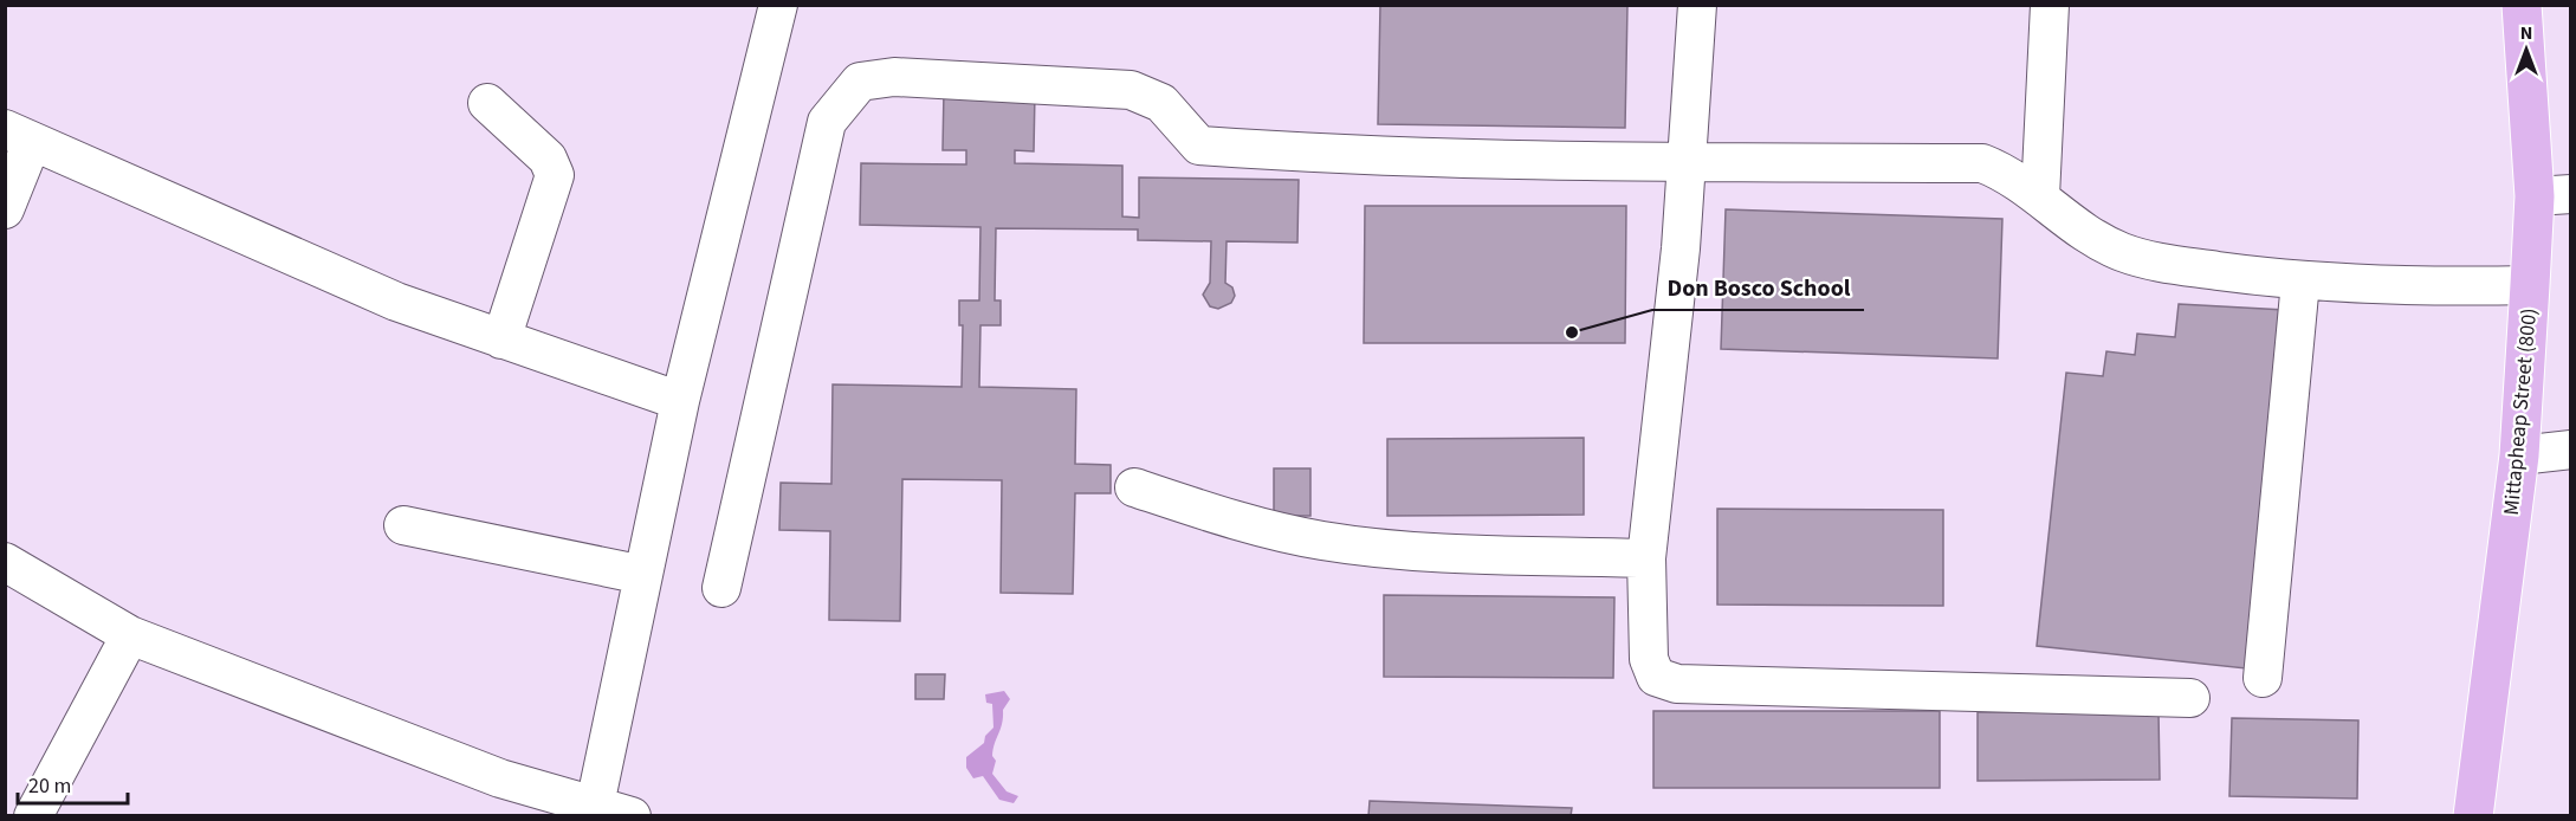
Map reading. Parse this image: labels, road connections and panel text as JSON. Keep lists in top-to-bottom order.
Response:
{
  "streets": {
    "main road": ["Mittapheap Street (800)"]
  },
  "places": ["Don Bosco School"],
  "scale_bar": "20 m",
  "north": "top"
}
